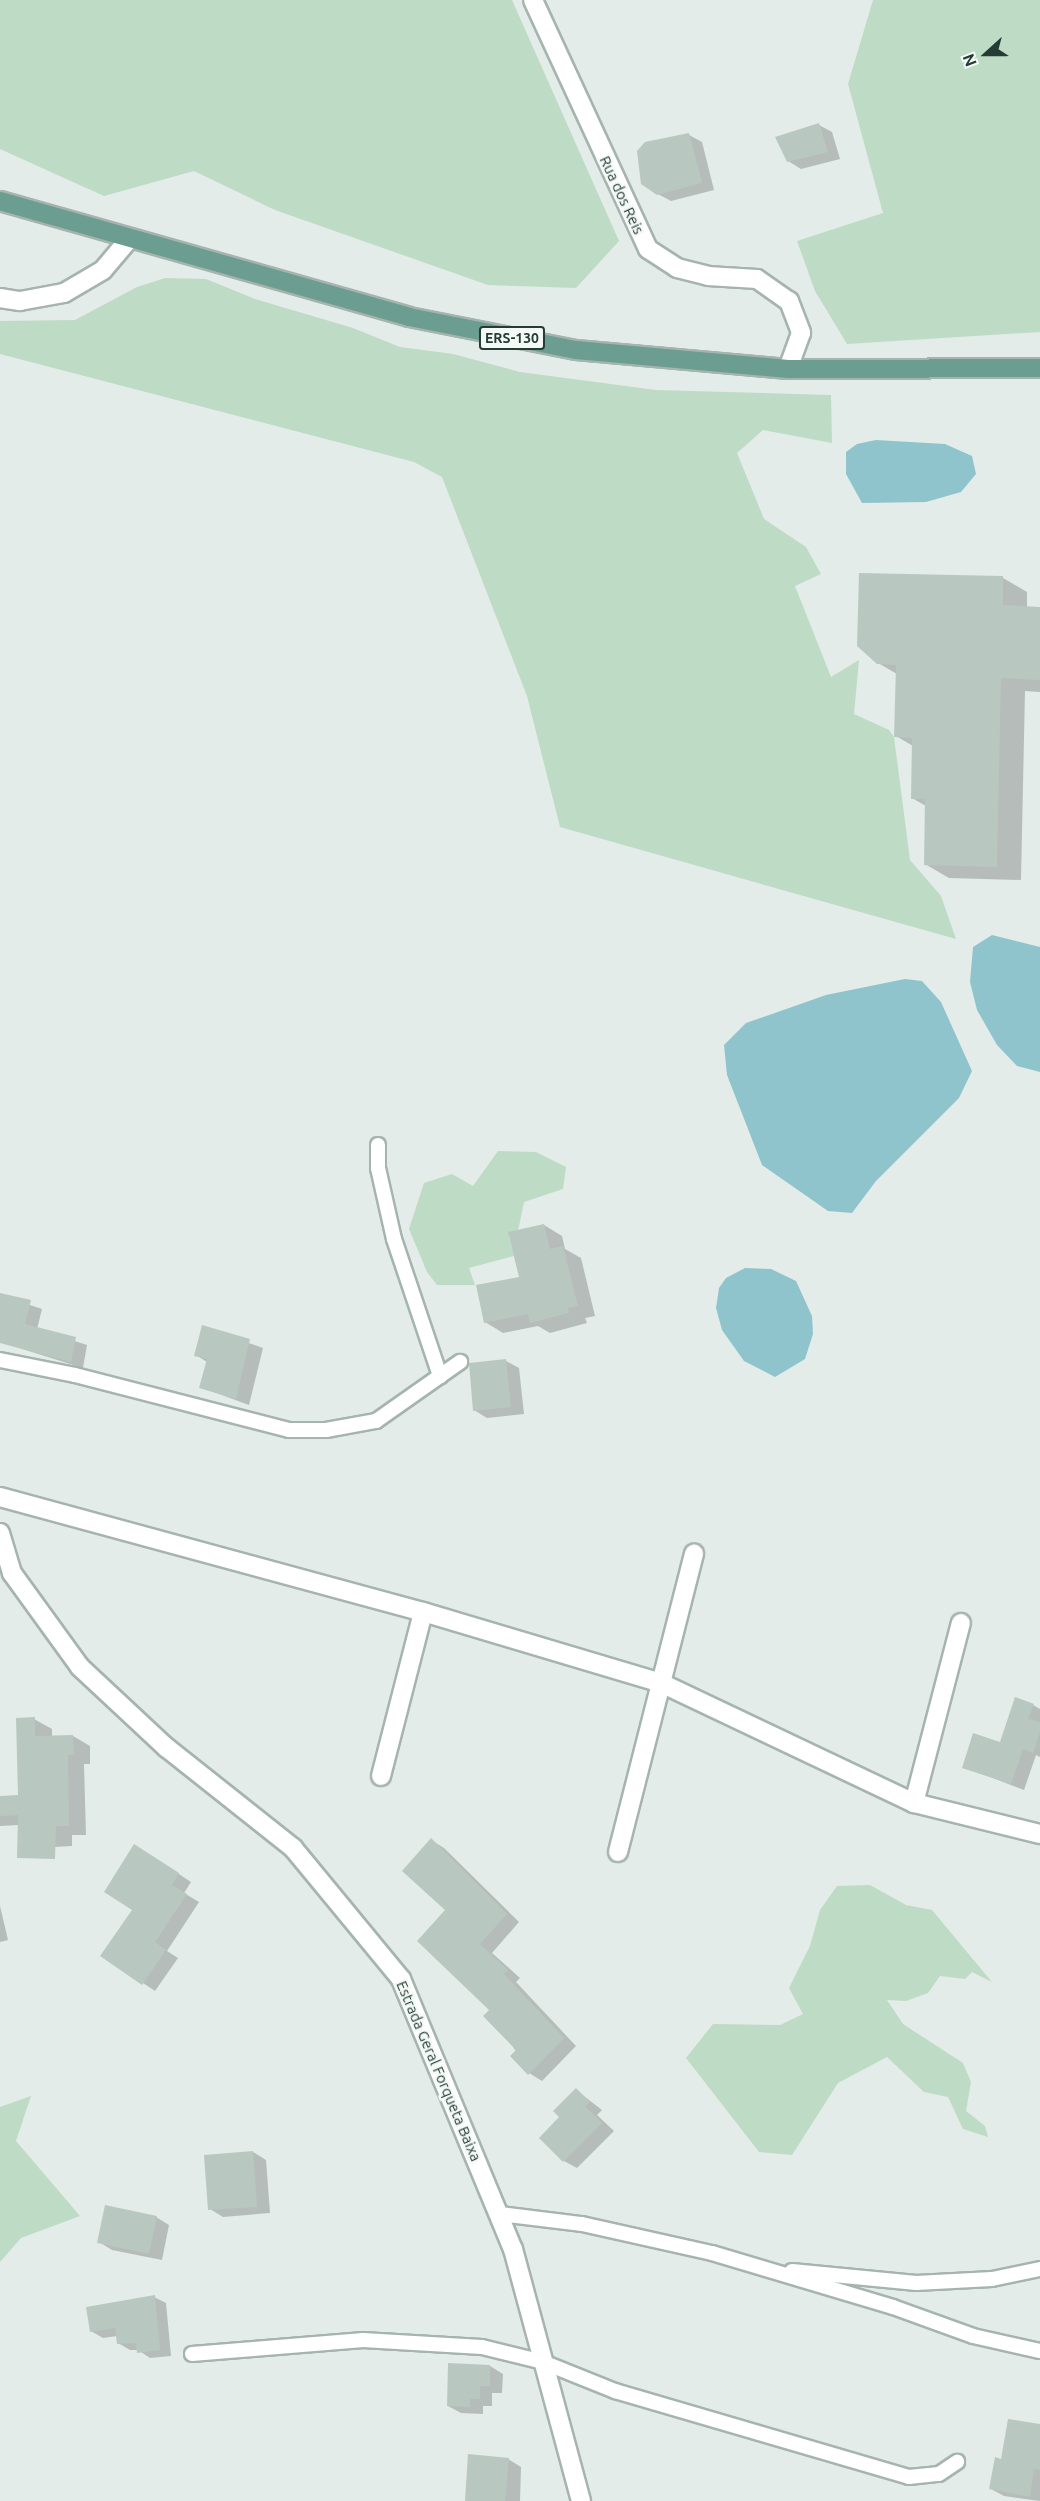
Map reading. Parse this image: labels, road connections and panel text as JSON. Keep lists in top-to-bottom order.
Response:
{
  "streets": {
    "main road": ["ERS-130"],
    "street": ["Rua dos Reis", "Estrada Geral Forqueta Baixa"]
  },
  "crossings": [
    ["Rua dos Reis", "ERS-130"]
  ],
  "north": "left"
}
